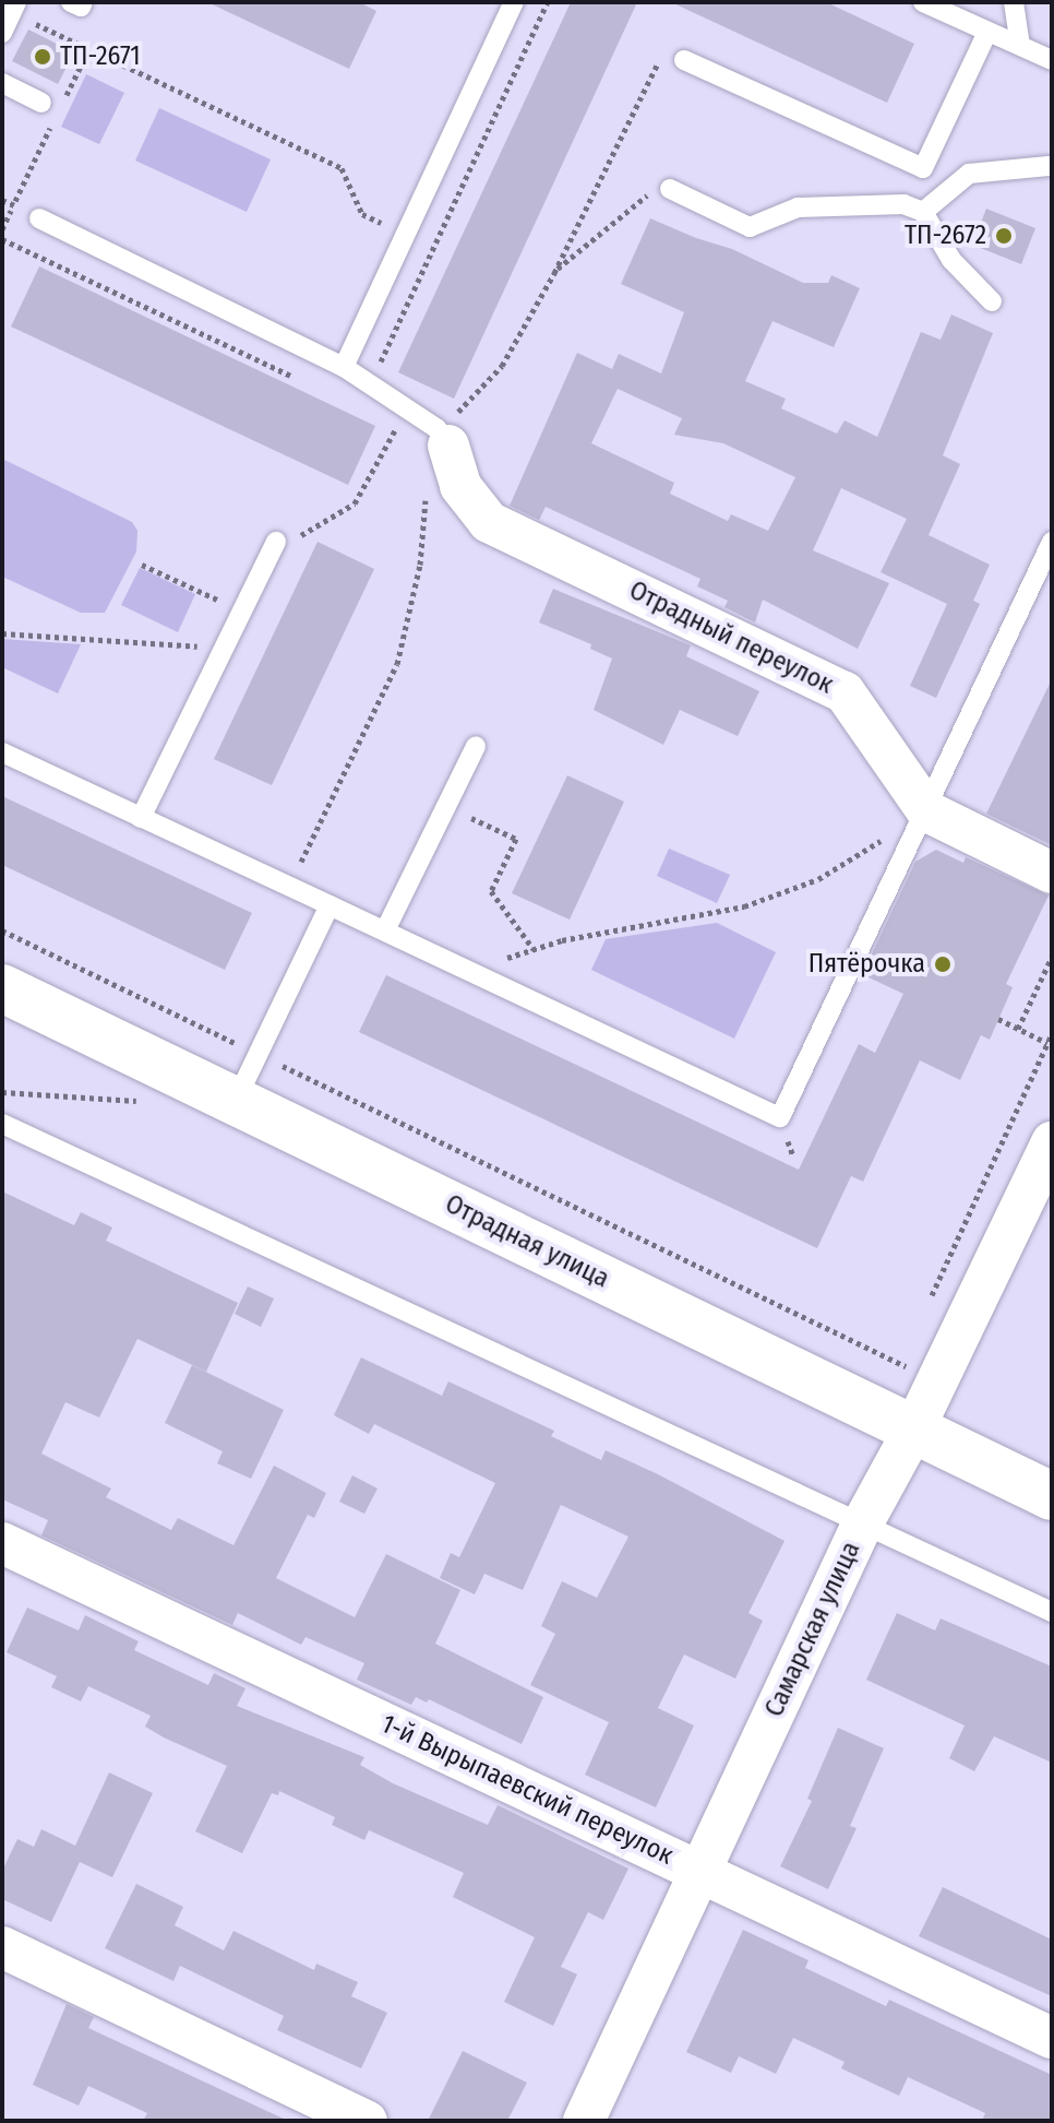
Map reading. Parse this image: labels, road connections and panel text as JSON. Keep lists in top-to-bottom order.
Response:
{
  "streets": {
    "street": [
      "Отрадный переулок",
      "Отрадная улица",
      "Самарская улица",
      "1-й Вырыпаевский переулок"
    ]
  },
  "crossings": [
    ["Отрадная улица", "Самарская улица"],
    ["Самарская улица", "1-й Вырыпаевский переулок"]
  ],
  "places": ["ТП-2671", "ТП-2672", "Пятёрочка"]
}
